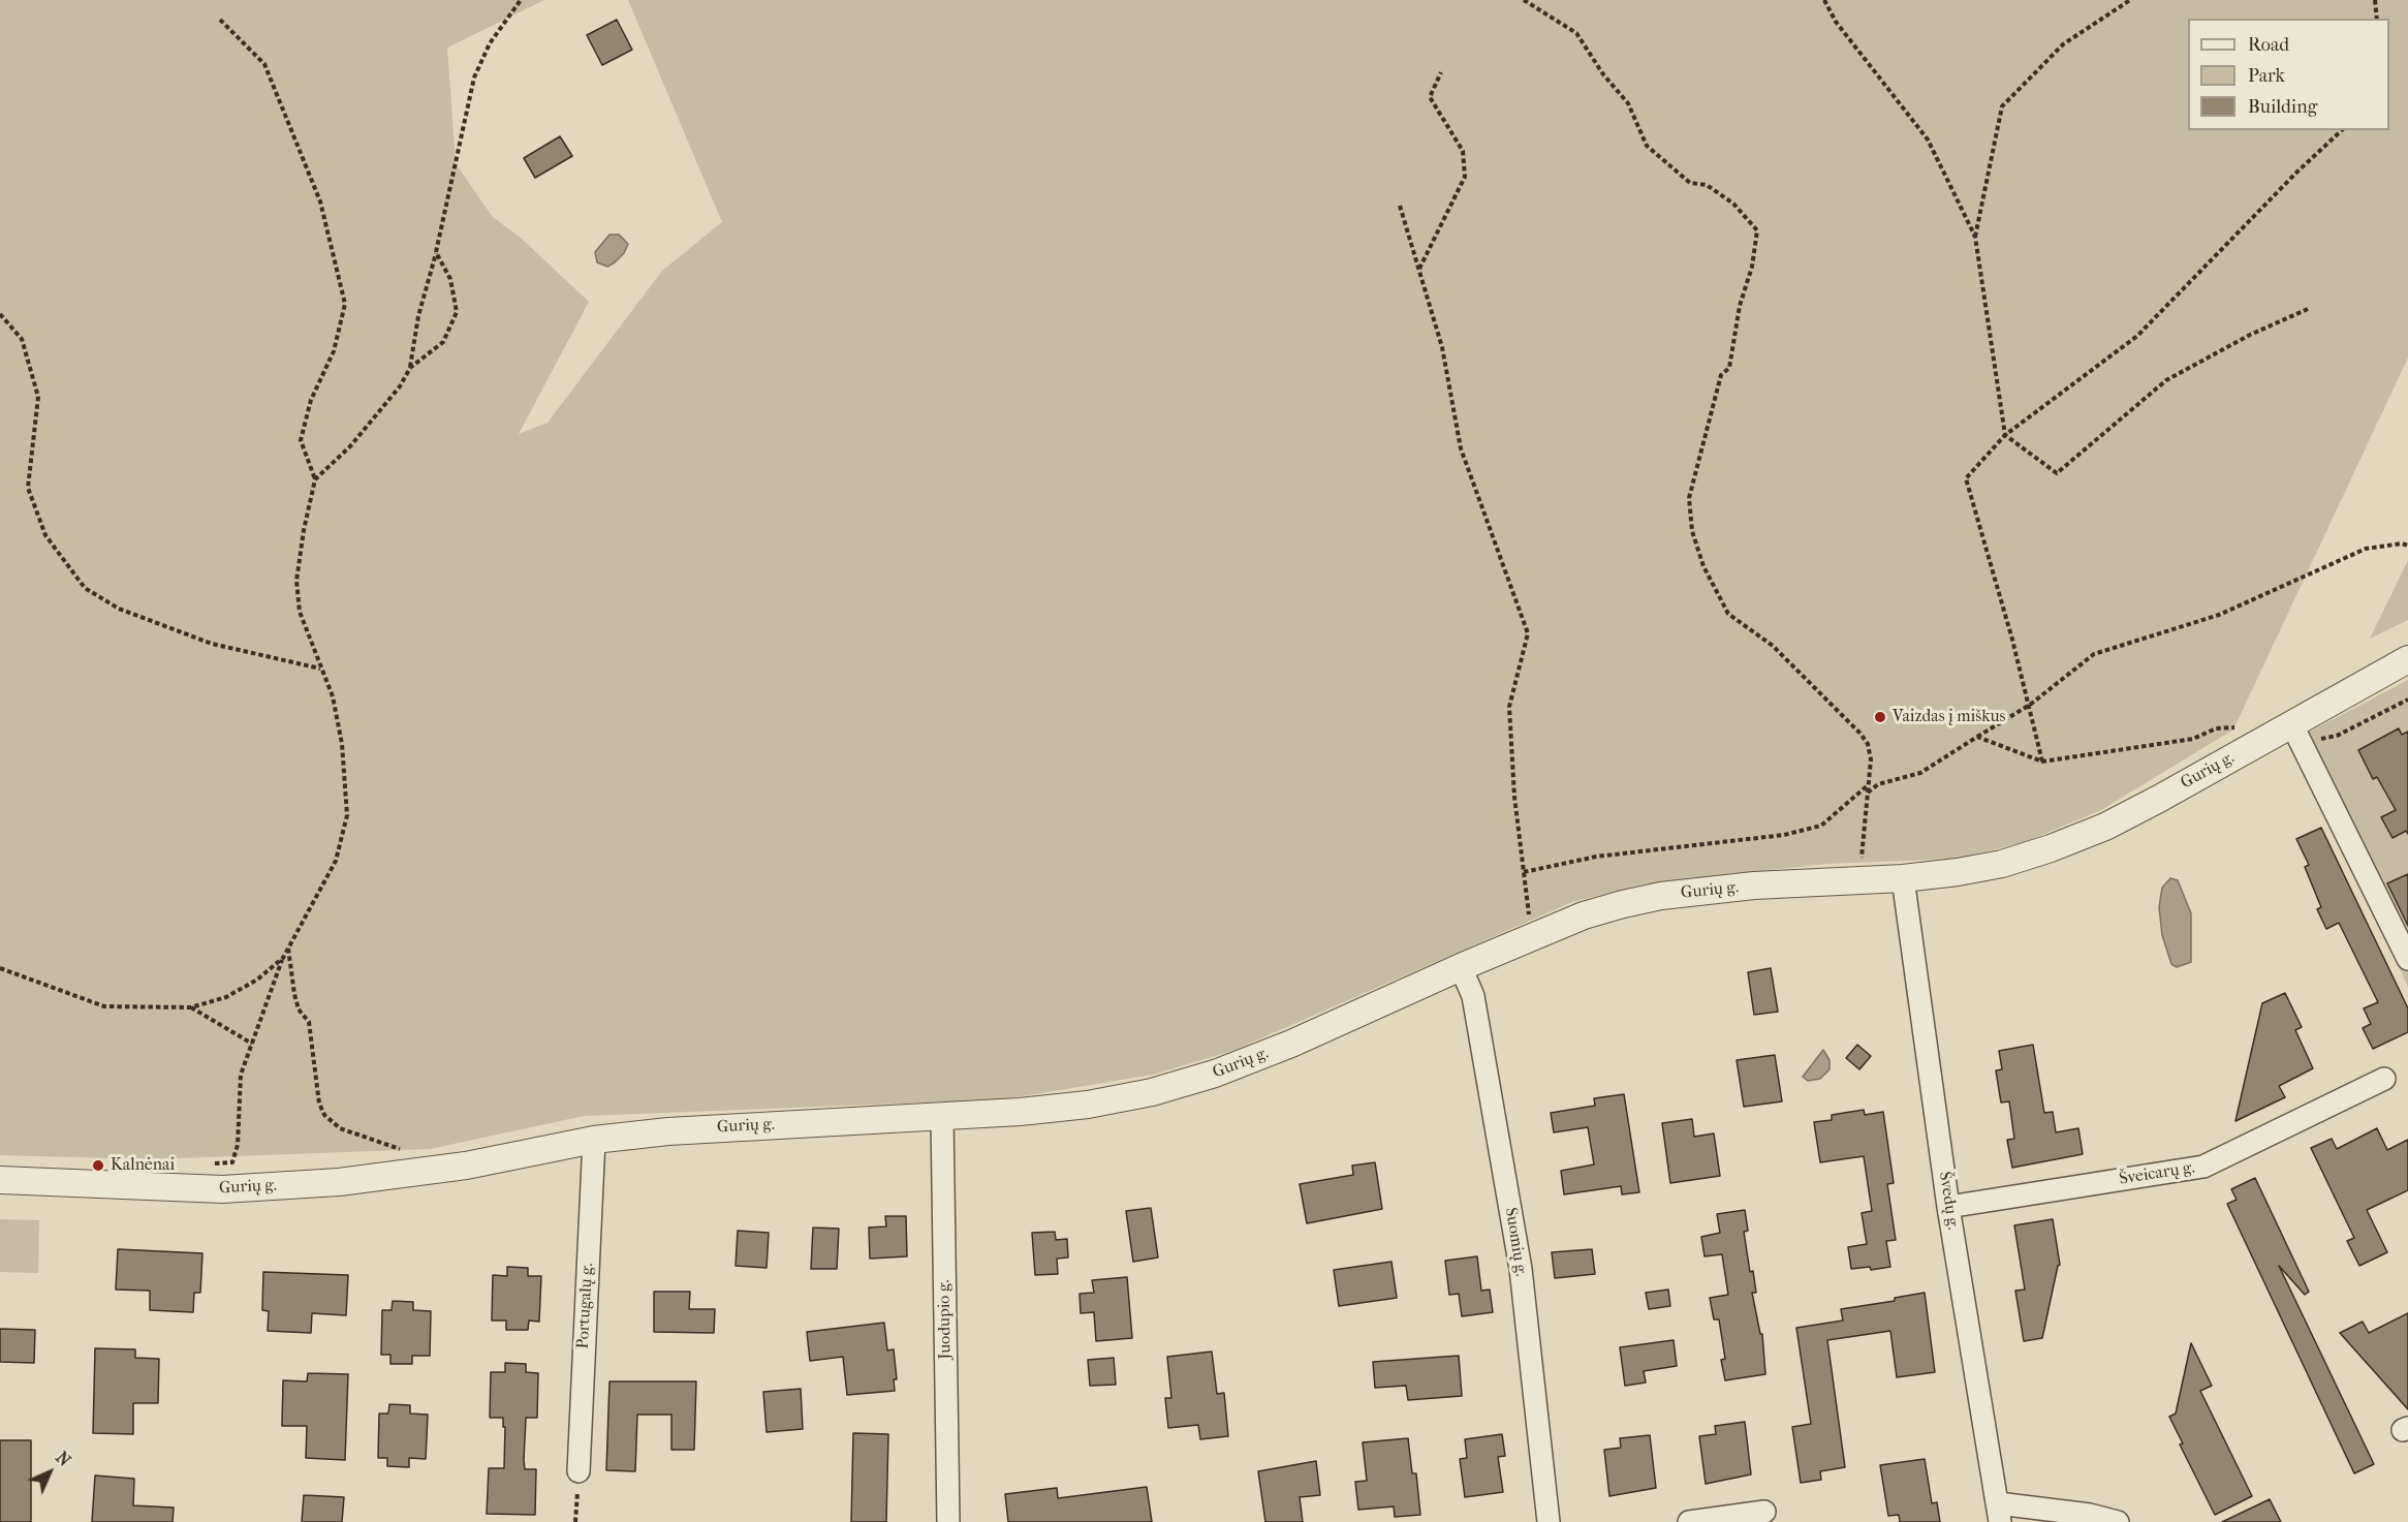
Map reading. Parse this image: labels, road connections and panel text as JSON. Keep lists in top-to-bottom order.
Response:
{
  "streets": {
    "street": [
      "Gurių g.",
      "Šveicarų g.",
      "Švedų g.",
      "Suomių g.",
      "Portugalų g.",
      "Juodupio g."
    ]
  },
  "crossings": [
    ["Gurių g.", "Švedų g."],
    ["Gurių g.", "Suomių g."],
    ["Gurių g.", "Portugalų g."],
    ["Gurių g.", "Juodupio g."],
    ["Šveicarų g.", "Švedų g."]
  ],
  "places": ["Vaizdas į miškus", "Kalnėnai"],
  "legend": ["Road", "Park", "Building"],
  "north": "top right"
}
